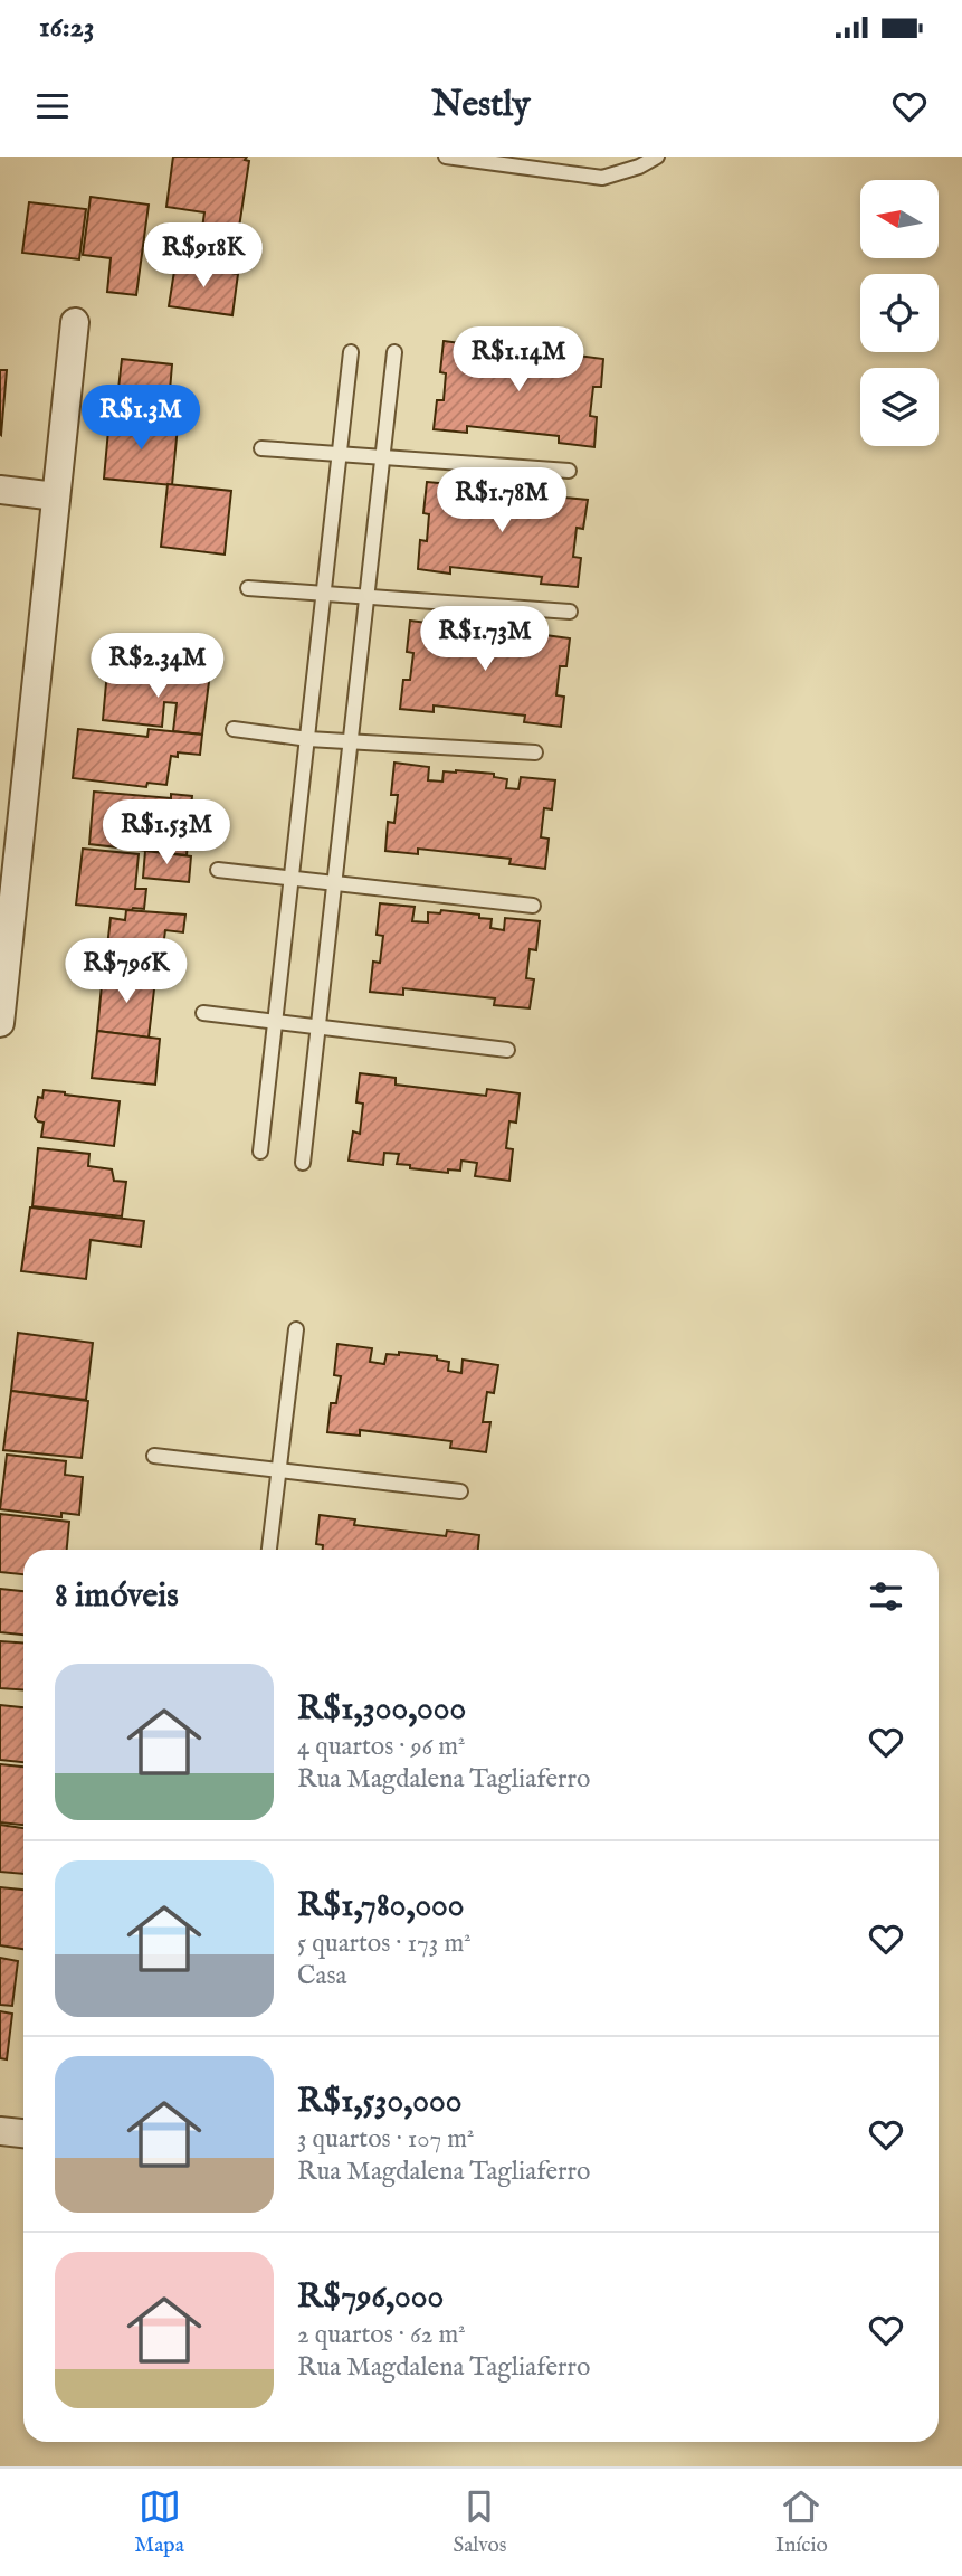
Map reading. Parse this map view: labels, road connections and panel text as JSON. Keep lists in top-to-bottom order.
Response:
{
  "north": "left",
  "page": {
    "status": "16:23",
    "header": "Nestly",
    "price": [
      "R$918K",
      "R$1.14M",
      "R$1.3M",
      "R$1.78M",
      "R$1.73M",
      "R$2.34M",
      "R$1.53M",
      "R$796K"
    ],
    "heading": "8 imóveis",
    "list": [
      {
        "name": "R$1,300,000",
        "note": "4 quartos · 96 m² · Rua Magdalena Tagliaferro"
      },
      {
        "name": "R$1,780,000",
        "note": "5 quartos · 173 m² · Casa"
      },
      {
        "name": "R$1,530,000",
        "note": "3 quartos · 107 m² · Rua Magdalena Tagliaferro"
      },
      {
        "name": "R$796,000",
        "note": "2 quartos · 62 m² · Rua Magdalena Tagliaferro"
      }
    ],
    "tabs": ["Mapa", "Salvos", "Início"]
  }
}
